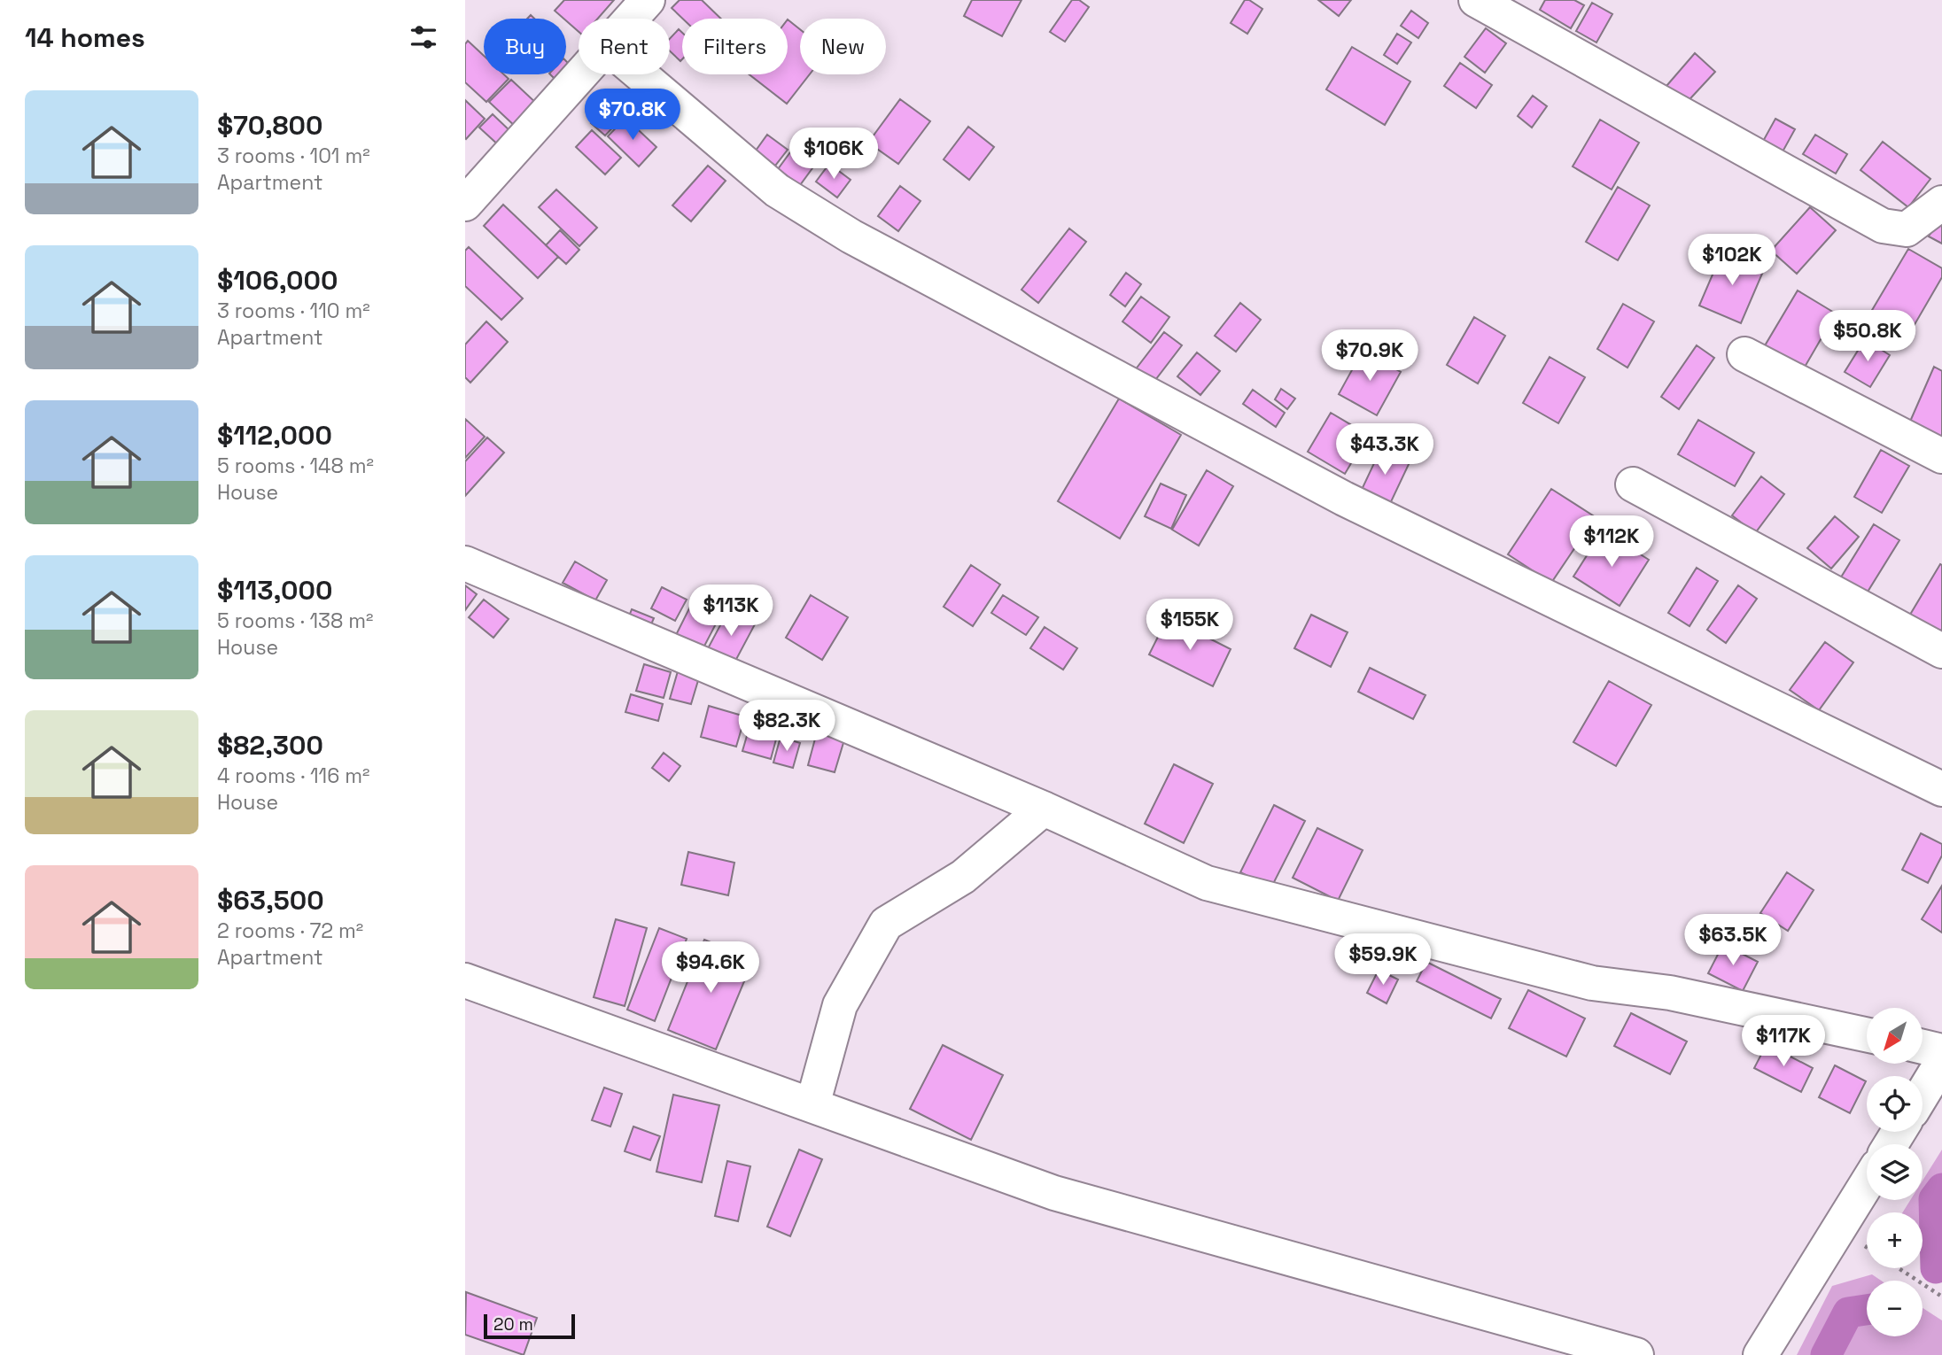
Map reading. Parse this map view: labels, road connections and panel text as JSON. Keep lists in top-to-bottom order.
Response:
{
  "scale_bar": "20 m",
  "north": "bottom left",
  "page": {
    "heading": "14 homes",
    "chip": [
      "Buy",
      "Rent",
      "Filters",
      "New"
    ],
    "list": [
      {
        "name": "$70,800",
        "note": "3 rooms · 101 m² · Apartment"
      },
      {
        "name": "$106,000",
        "note": "3 rooms · 110 m² · Apartment"
      },
      {
        "name": "$112,000",
        "note": "5 rooms · 148 m² · House"
      },
      {
        "name": "$113,000",
        "note": "5 rooms · 138 m² · House"
      },
      {
        "name": "$82,300",
        "note": "4 rooms · 116 m² · House"
      },
      {
        "name": "$63,500",
        "note": "2 rooms · 72 m² · Apartment"
      }
    ],
    "price": [
      "$70.8K",
      "$106K",
      "$102K",
      "$50.8K",
      "$70.9K",
      "$43.3K",
      "$112K",
      "$113K",
      "$155K",
      "$82.3K",
      "$63.5K",
      "$59.9K",
      "$94.6K",
      "$117K"
    ],
    "map_buttons": ["+", "−"],
    "scale": "20 m"
  }
}
